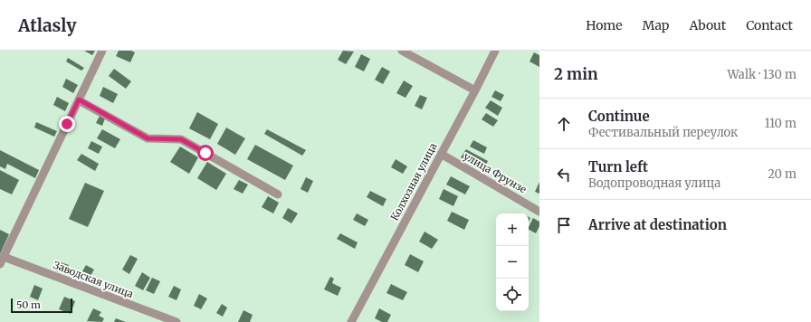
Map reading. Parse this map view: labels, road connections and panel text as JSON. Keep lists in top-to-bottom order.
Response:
{
  "streets": {
    "street": ["улица Фрунзе", "Колхозная улица", "Заводская улица"]
  },
  "crossings": [
    ["улица Фрунзе", "Колхозная улица"]
  ],
  "scale_bar": "50 m",
  "page": {
    "header": "Atlasly",
    "nav": [
      "Home",
      "Map",
      "About",
      "Contact"
    ],
    "heading": ["2 min", "Walk · 130 m"],
    "list": [
      ["Continue", "Фестивальный переулок", "110 m"],
      ["Turn left", "Водопроводная улица", "20 m"],
      "Arrive at destination"
    ],
    "map_buttons": ["+", "−"],
    "scale": "50 m"
  }
}
